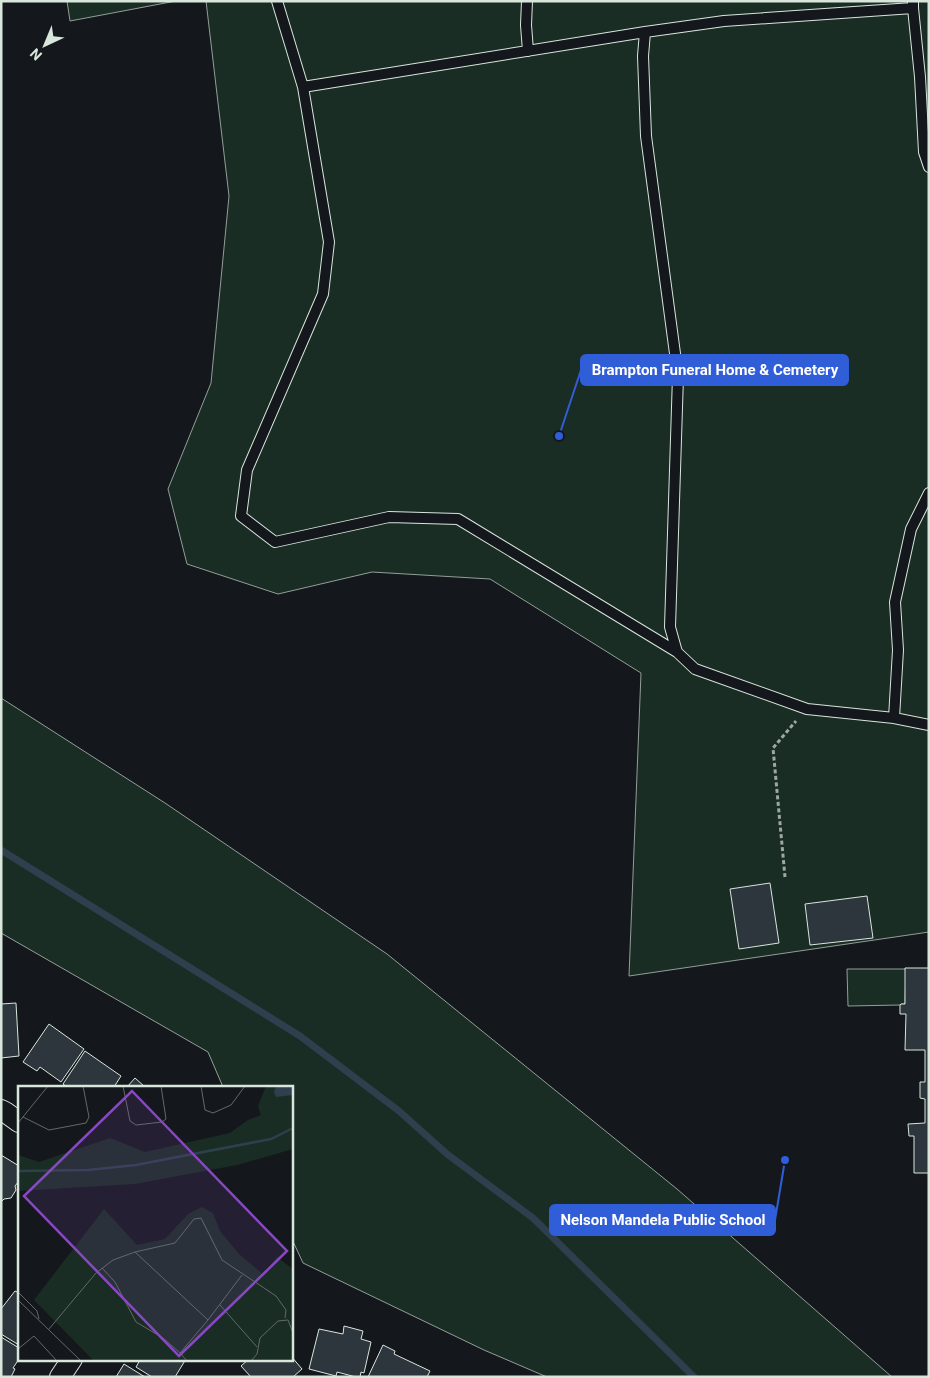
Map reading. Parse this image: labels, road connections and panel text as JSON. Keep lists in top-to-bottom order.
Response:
{
  "places": ["Brampton Funeral Home & Cemetery", "Nelson Mandela Public School"],
  "north": "bottom left"
}
